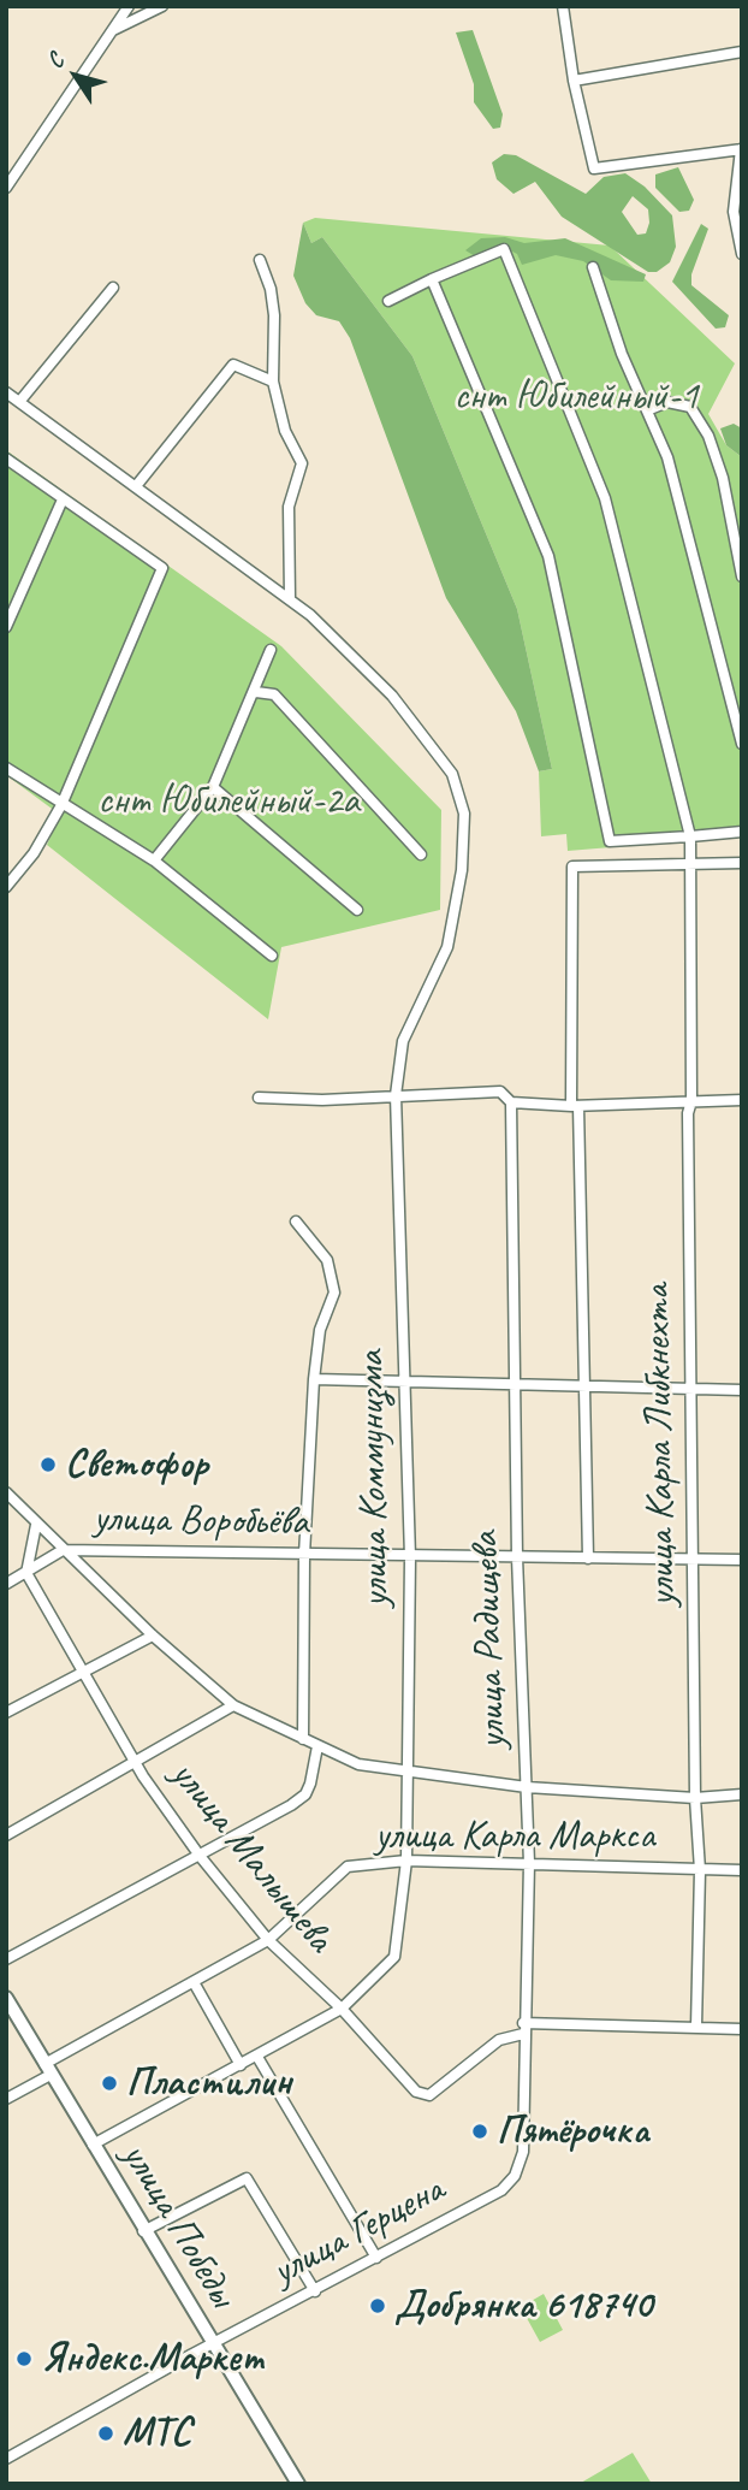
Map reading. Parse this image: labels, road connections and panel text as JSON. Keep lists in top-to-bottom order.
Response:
{
  "streets": {
    "street": [
      "улица Карла Либкнехта",
      "улица Коммунизма",
      "улица Воробьёва",
      "улица Радищева",
      "улица Карла Маркса",
      "улица Малышева",
      "улица Победы",
      "улица Герцена"
    ]
  },
  "crossings": [
    ["улица Карла Либкнехта", "улица Воробьёва"],
    ["улица Карла Либкнехта", "улица Карла Маркса"],
    ["улица Коммунизма", "улица Воробьёва"],
    ["улица Коммунизма", "улица Карла Маркса"],
    ["улица Коммунизма", "улица Малышева"],
    ["улица Коммунизма", "улица Победы"],
    ["улица Воробьёва", "улица Радищева"],
    ["улица Радищева", "улица Карла Маркса"],
    ["улица Радищева", "улица Малышева"],
    ["улица Радищева", "улица Герцена"],
    ["улица Карла Маркса", "улица Малышева"],
    ["улица Карла Маркса", "улица Победы"],
    ["улица Победы", "улица Герцена"]
  ],
  "parks": ["снт Юбилейный-1", "снт Юбилейный-2а"],
  "places": [
    "Светофор",
    "Пластилин",
    "Пятёрочка",
    "Добрянка 618740",
    "Яндекс.Маркет",
    "МТС"
  ],
  "north": "top left"
}
